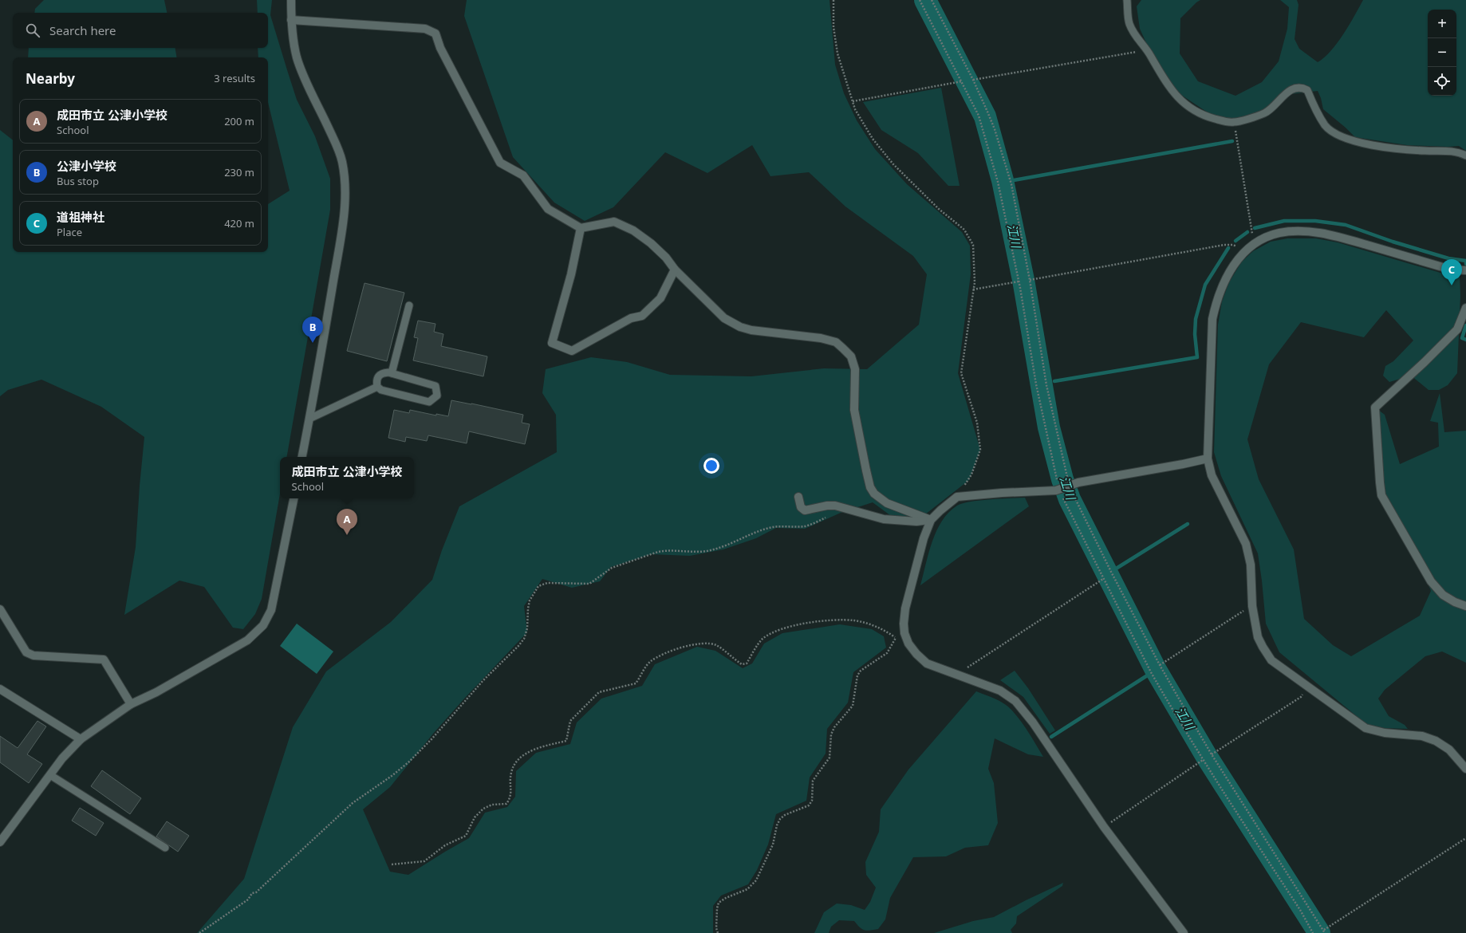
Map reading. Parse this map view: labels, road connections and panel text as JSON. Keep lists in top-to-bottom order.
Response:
{
  "water": ["江川"],
  "page": {
    "map_buttons": ["+", "−"],
    "search": "Search here",
    "heading": ["Nearby", "3 results"],
    "list": [
      {
        "mark": "A",
        "name": "成田市立 公津小学校",
        "note": "School",
        "value": "200 m"
      },
      {
        "mark": "B",
        "name": "公津小学校",
        "note": "Bus stop",
        "value": "230 m"
      },
      {
        "mark": "C",
        "name": "道祖神社",
        "note": "Place",
        "value": "420 m"
      }
    ],
    "pins": ["C", "B", "A"],
    "popup": ["成田市立 公津小学校", "School"]
  }
}
